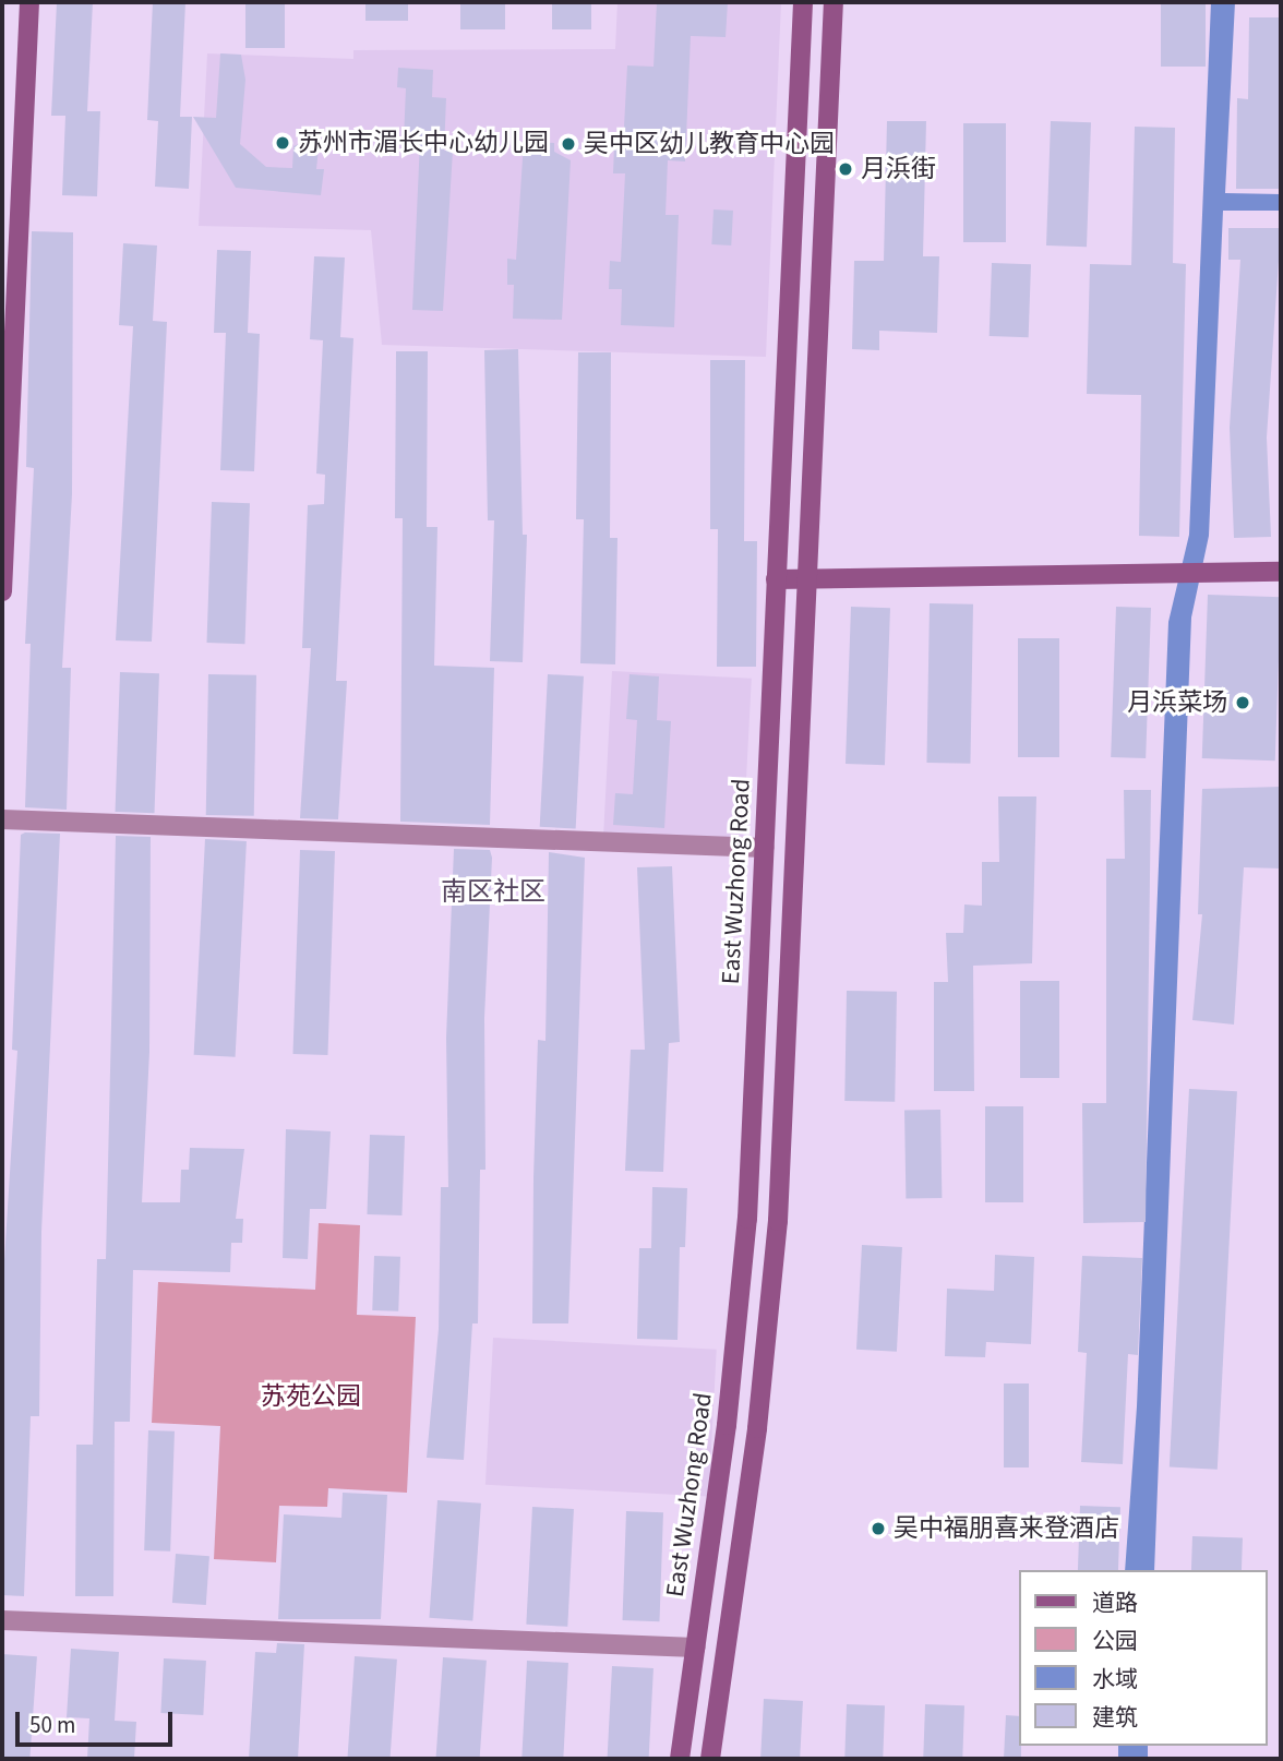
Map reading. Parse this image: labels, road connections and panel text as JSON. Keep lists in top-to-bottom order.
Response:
{
  "streets": {
    "main road": ["East Wuzhong Road"]
  },
  "districts": ["南区社区"],
  "parks": ["苏苑公园"],
  "places": [
    "苏州市湄长中心幼儿园",
    "吴中区幼儿教育中心园",
    "月浜街",
    "月浜菜场",
    "吴中福朋喜来登酒店"
  ],
  "legend": [
    "道路",
    "公园",
    "水域",
    "建筑"
  ],
  "scale_bar": "50 m"
}
